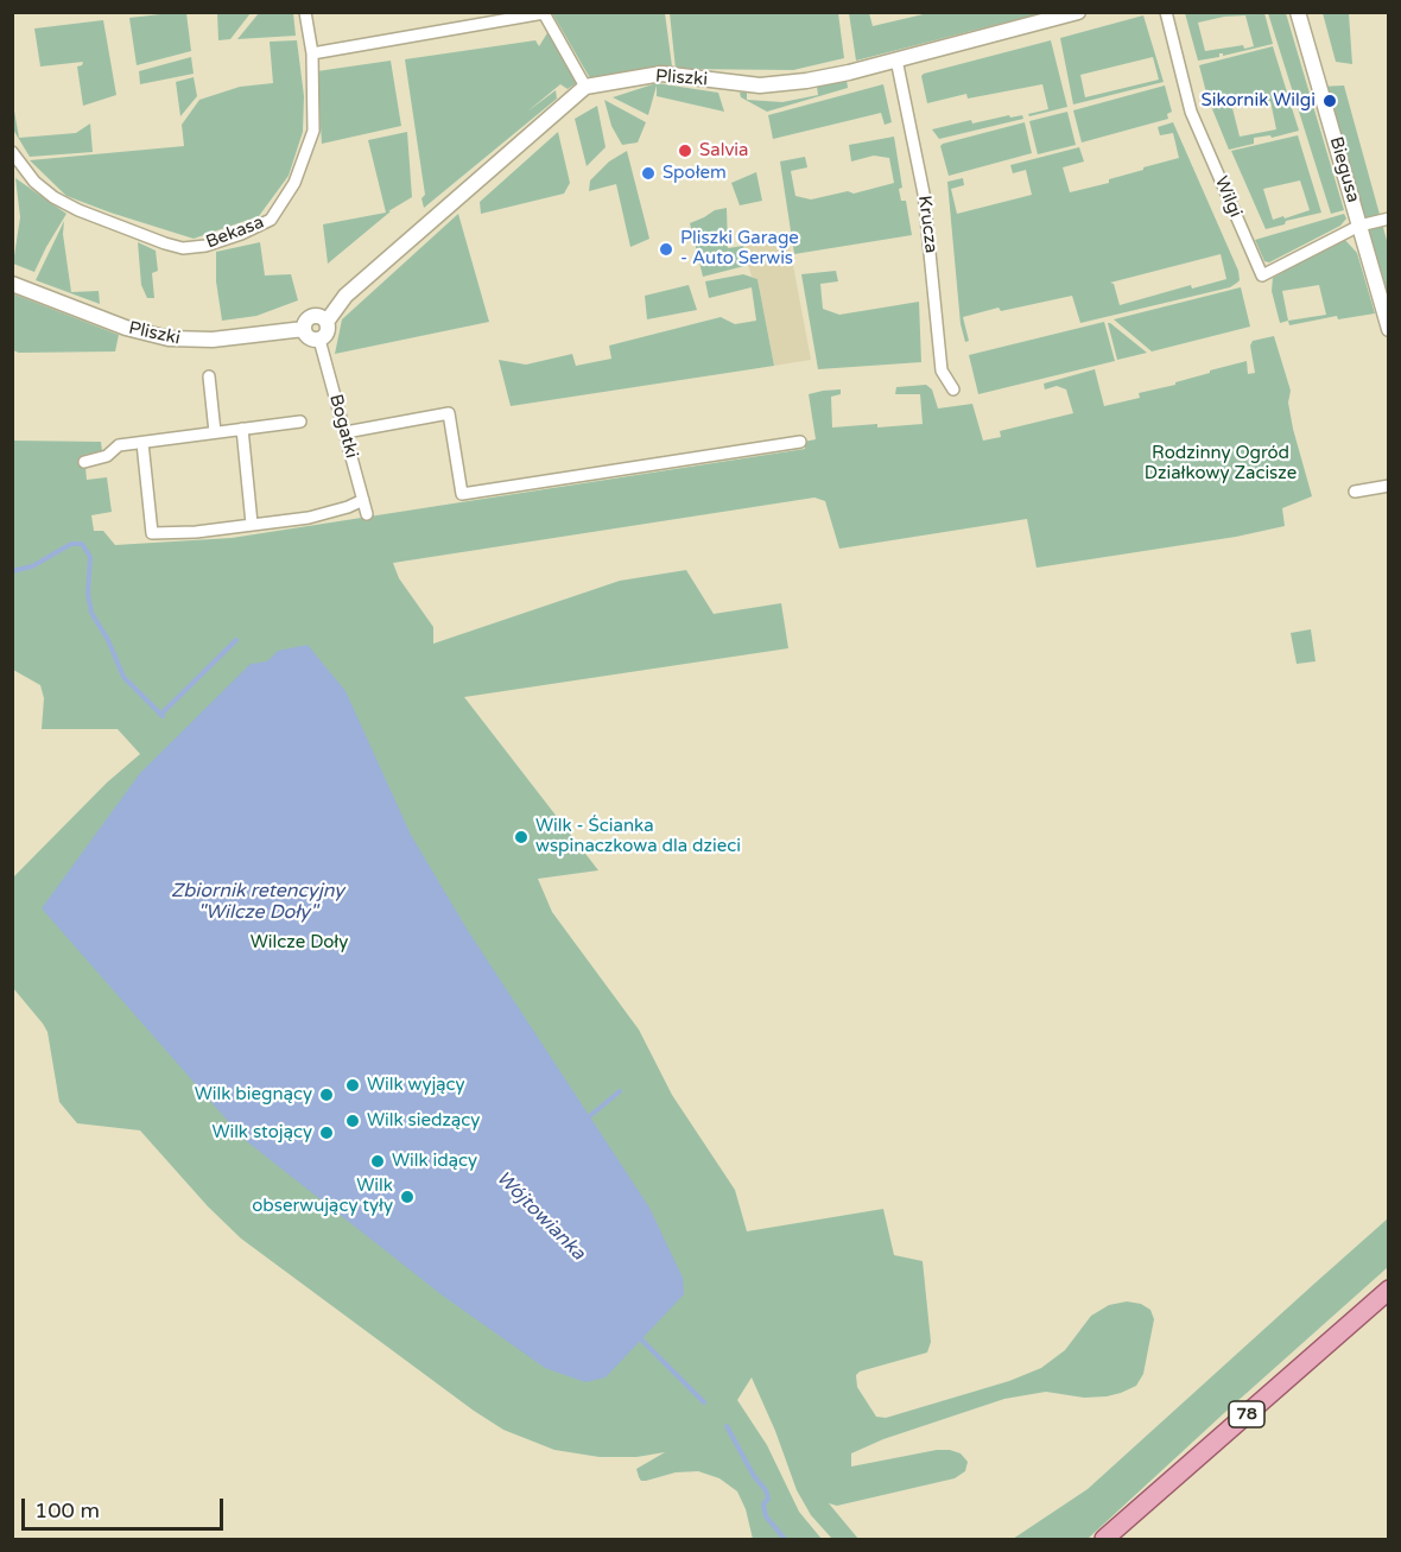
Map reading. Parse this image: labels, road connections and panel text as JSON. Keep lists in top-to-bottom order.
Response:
{
  "streets": {
    "main road": ["78"],
    "street": [
      "Pliszki",
      "Biegusa",
      "Wilgi",
      "Krucza",
      "Bekasa",
      "Bogatki"
    ]
  },
  "crossings": [
    ["Pliszki", "Krucza"],
    ["Pliszki", "Bogatki"],
    ["Biegusa", "Wilgi"]
  ],
  "water": ["Zbiornik retencyjny \"Wilcze Doły\"", "Wójtowianka"],
  "parks": ["Rodzinny Ogród Działkowy Zacisze", "Wilcze Doły"],
  "places": [
    "Sikornik Wilgi",
    "Salvia",
    "Społem",
    "Pliszki Garage - Auto Serwis",
    "Wilk - Ścianka wspinaczkowa dla dzieci",
    "Wilk wyjący",
    "Wilk biegnący",
    "Wilk siedzący",
    "Wilk stojący",
    "Wilk idący",
    "Wilk obserwujący tyły"
  ],
  "scale_bar": "100 m"
}
